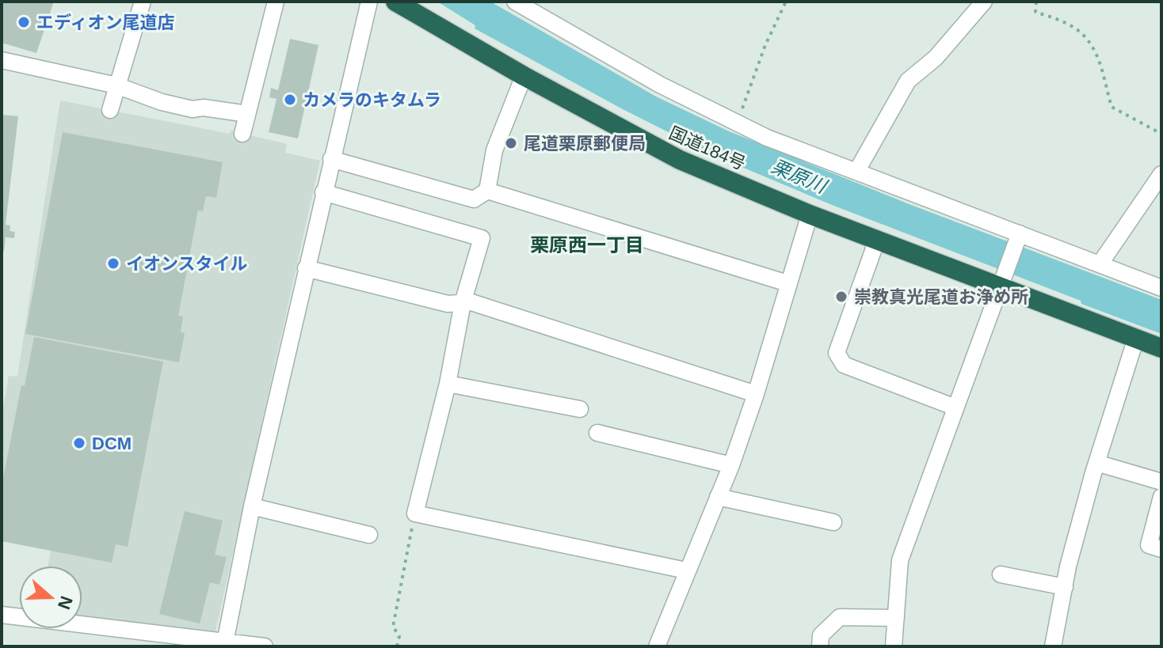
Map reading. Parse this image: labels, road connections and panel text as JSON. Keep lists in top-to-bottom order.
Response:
{
  "streets": {
    "highway": ["国道184号"]
  },
  "districts": ["栗原西一丁目"],
  "water": ["栗原川"],
  "places": [
    "エディオン尾道店",
    "カメラのキタムラ",
    "尾道栗原郵便局",
    "イオンスタイル",
    "崇教真光尾道お浄め所",
    "DCM"
  ],
  "north": "right"
}
